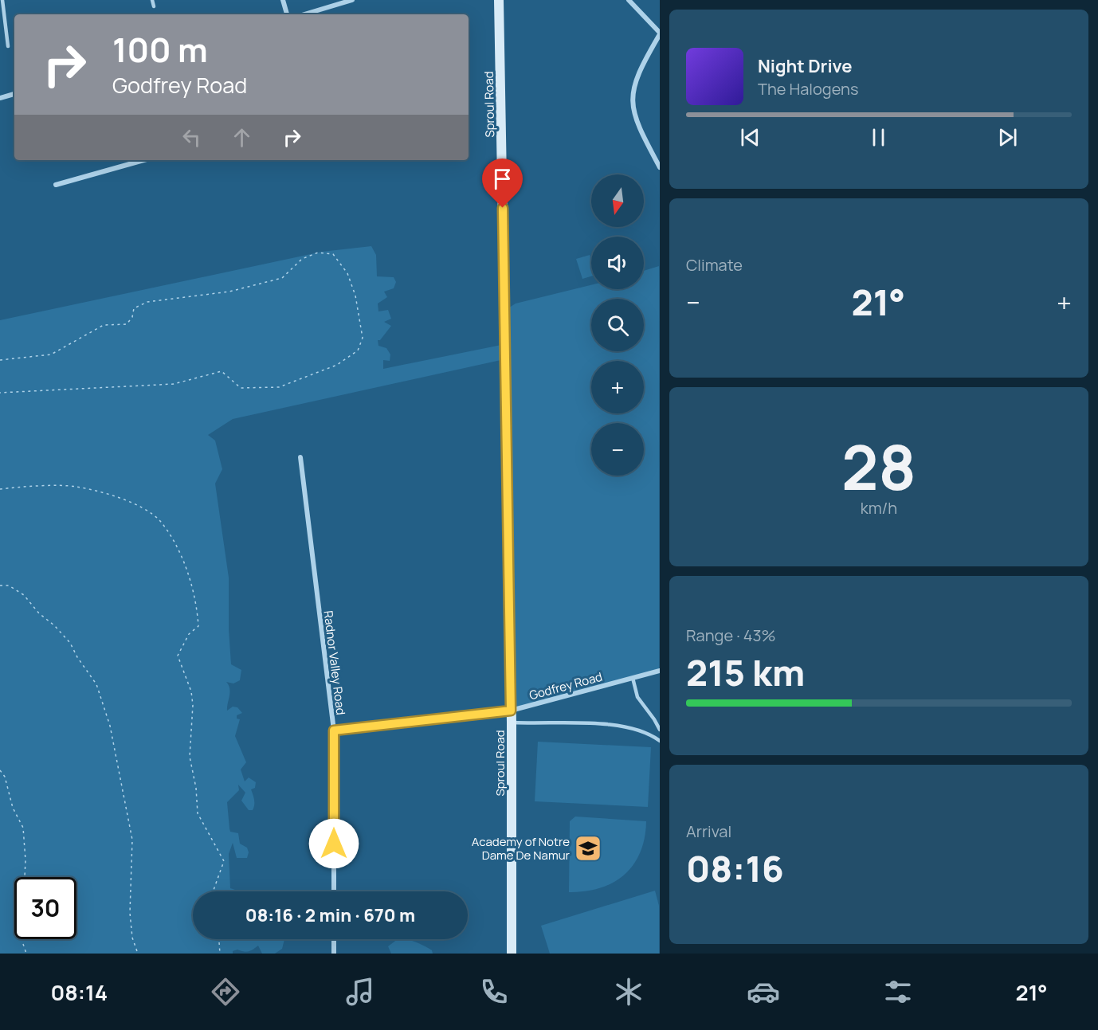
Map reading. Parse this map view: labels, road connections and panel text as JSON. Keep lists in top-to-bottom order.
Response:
{
  "streets": {
    "main road": ["Sproul Road"],
    "street": ["Radnor Valley Road", "Godfrey Road"]
  },
  "crossings": [
    ["Sproul Road", "Godfrey Road"],
    ["Radnor Valley Road", "Godfrey Road"]
  ],
  "places": {
    "school or university": ["Academy of Notre Dame De Namur"]
  },
  "north": "bottom",
  "page": {
    "turn": ["100 m", "Godfrey Road"],
    "song": ["Night Drive", "The Halogens"],
    "map_buttons": ["+", "−"],
    "tile": [
      "Climate",
      ["28", "km/h"],
      ["Range · 43%", "215 km"],
      ["Arrival", "08:16"]
    ],
    "heat": ["−", "21°", "+"],
    "limit": "30",
    "trip": "08:16 · 2 min · 670 m",
    "tabs": ["08:14", "21°"]
  }
}
